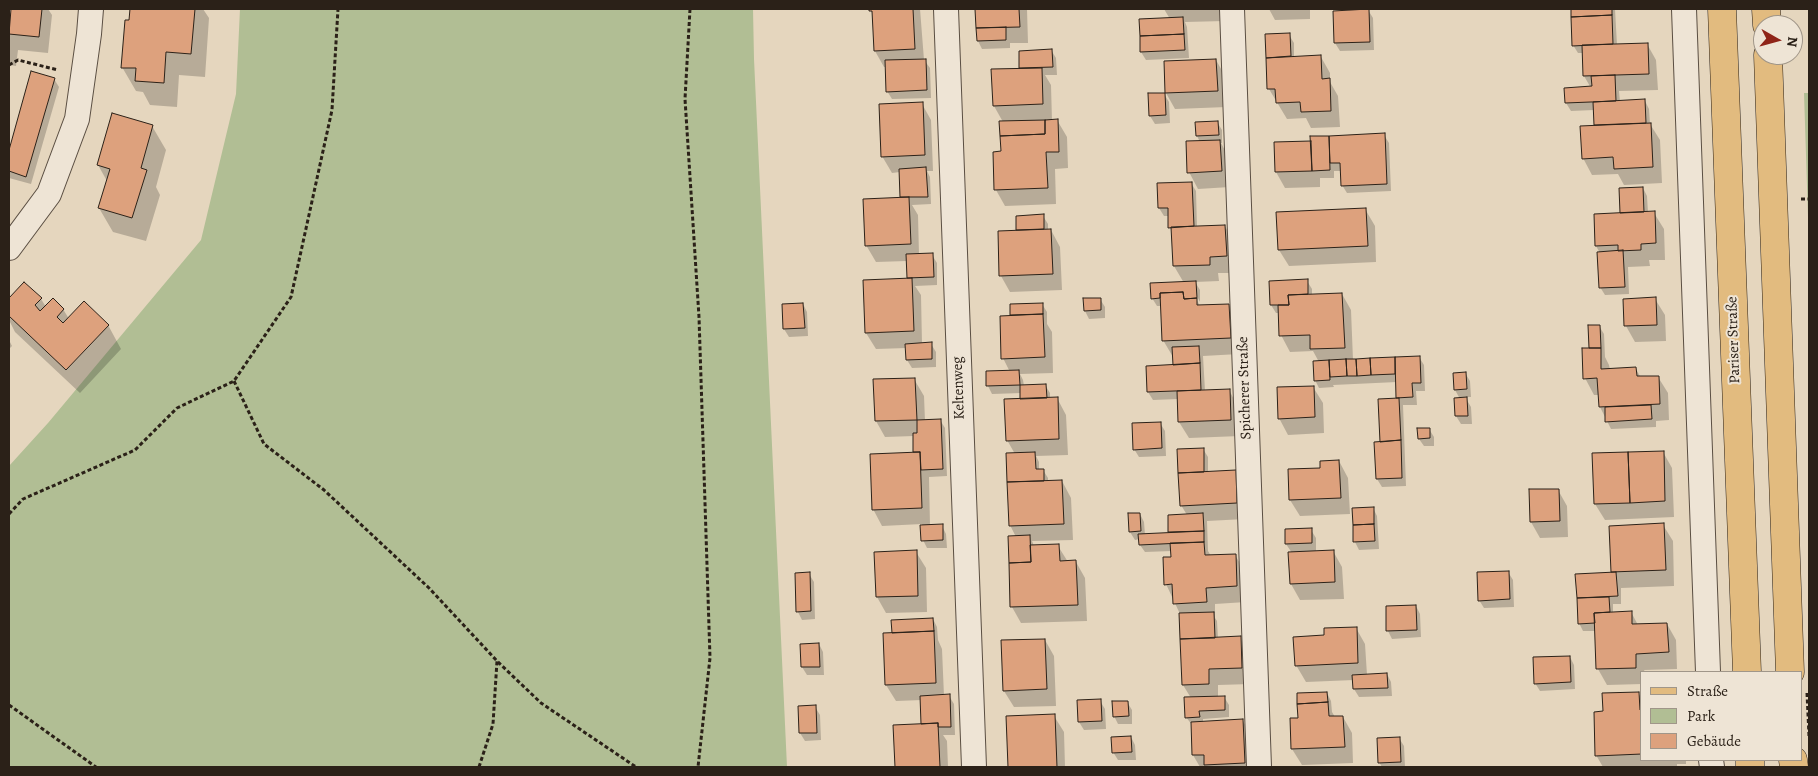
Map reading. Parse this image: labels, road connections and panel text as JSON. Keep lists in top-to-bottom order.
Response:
{
  "streets": {
    "main road": ["Pariser Straße"],
    "street": ["Keltenweg", "Spicherer Straße"]
  },
  "legend": ["Straße", "Park", "Gebäude"],
  "north": "right"
}
